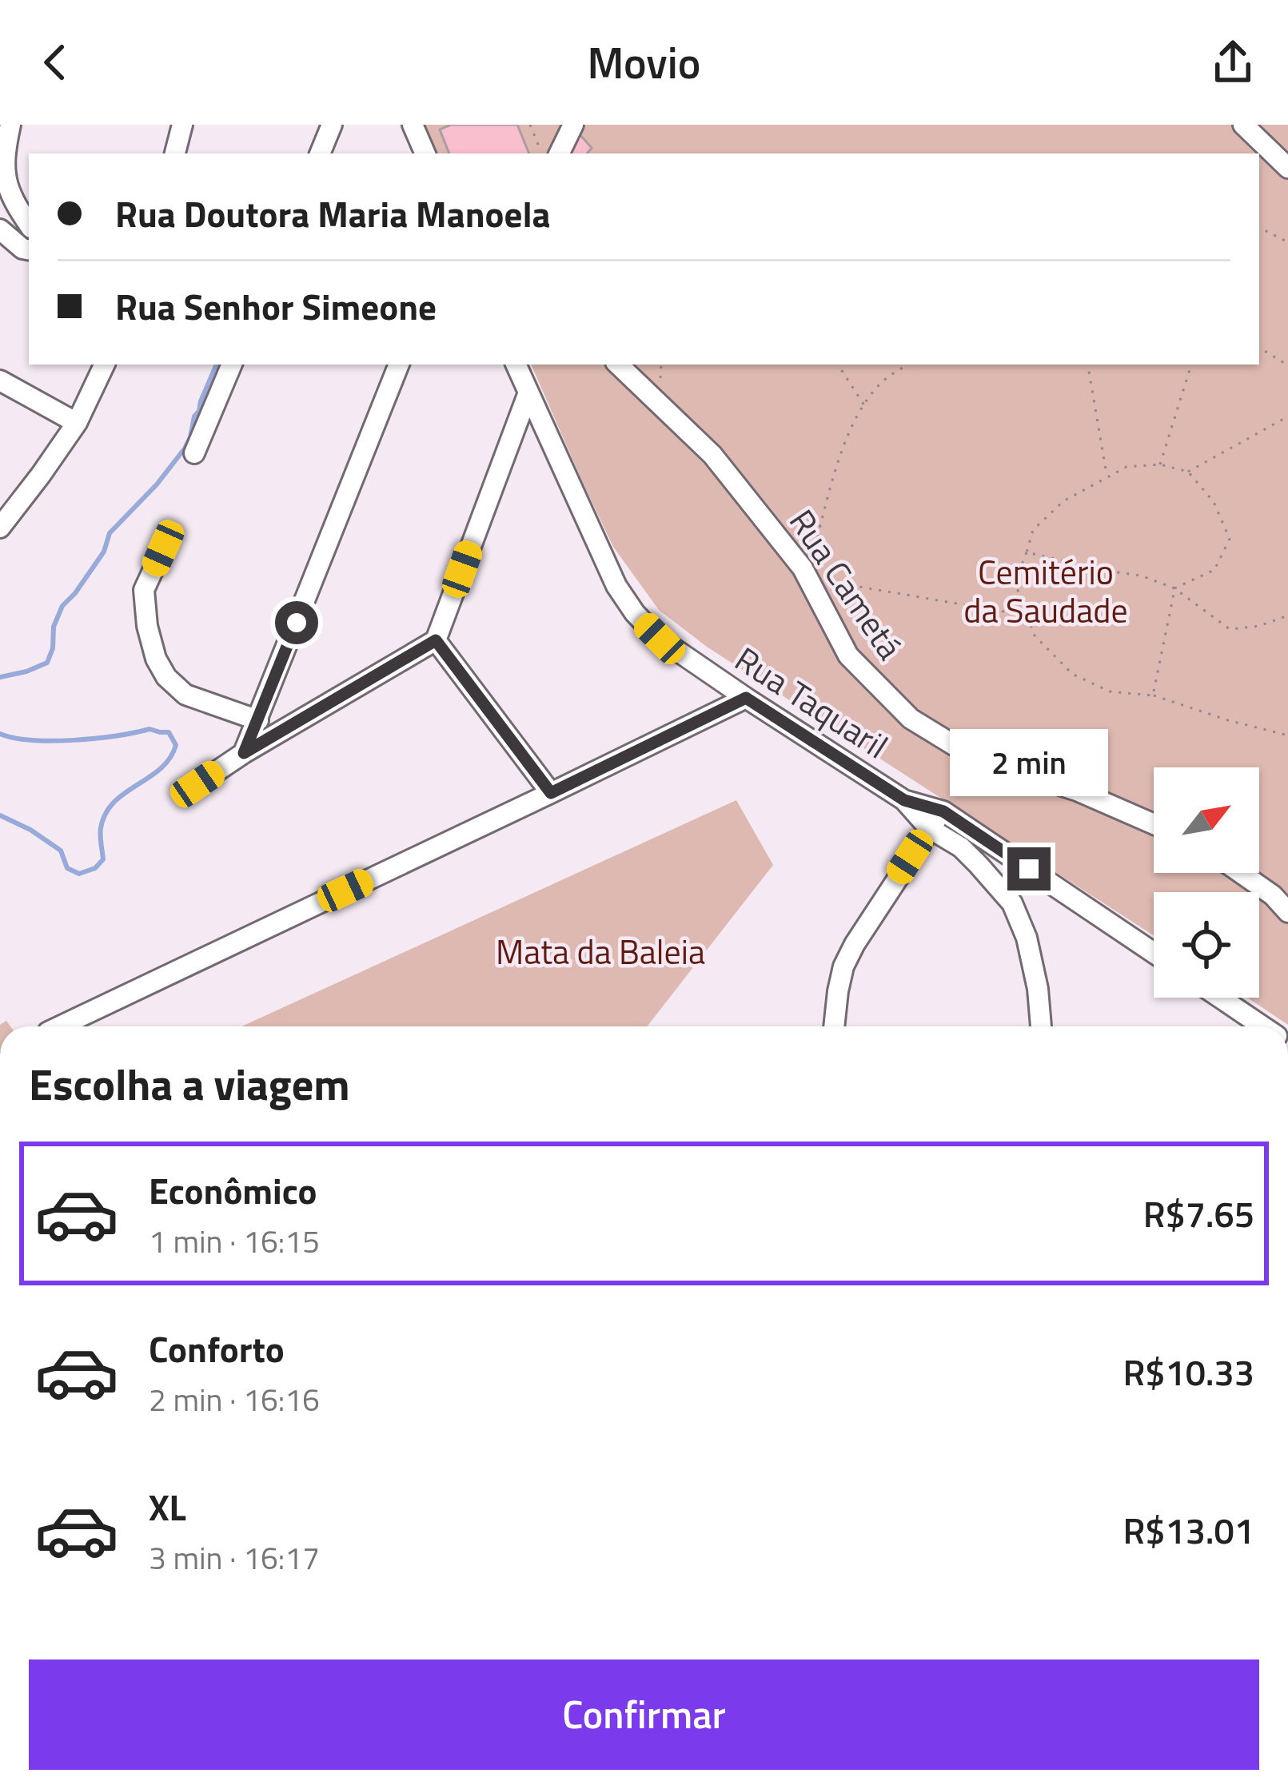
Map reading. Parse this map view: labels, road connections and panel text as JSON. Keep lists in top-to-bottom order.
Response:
{
  "streets": {
    "street": ["Rua Cametá", "Rua Taquaril"]
  },
  "parks": ["Cemitério da Saudade", "Mata da Baleia"],
  "north": "top right",
  "page": {
    "header": "Movio",
    "banner": ["Rua Doutora Maria Manoela", "Rua Senhor Simeone"],
    "bubble": "2 min",
    "heading": "Escolha a viagem",
    "list": [
      {
        "name": "Econômico",
        "note": "1 min · 16:15",
        "value": "R$7.65"
      },
      {
        "name": "Conforto",
        "note": "2 min · 16:16",
        "value": "R$10.33"
      },
      {
        "name": "XL",
        "note": "3 min · 16:17",
        "value": "R$13.01"
      }
    ],
    "buttons": "Confirmar"
  }
}
